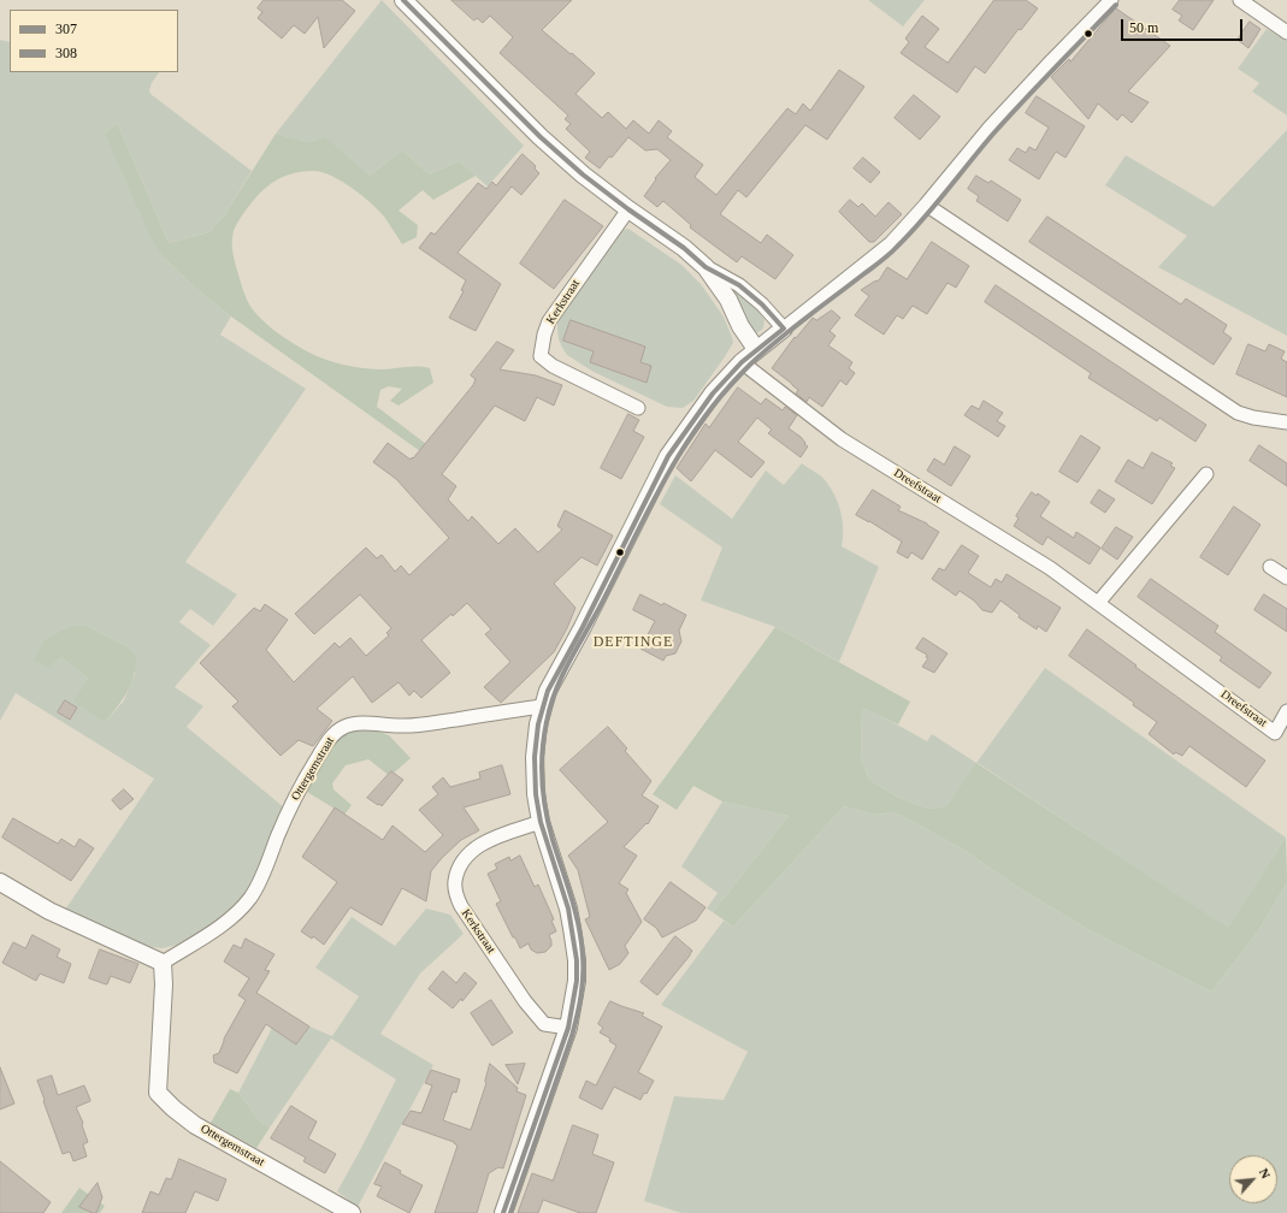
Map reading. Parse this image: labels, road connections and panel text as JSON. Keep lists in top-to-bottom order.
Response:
{
  "streets": {
    "street": ["Kerkstraat", "Dreefstraat", "Ottergemstraat"]
  },
  "districts": ["DEFTINGE"],
  "lines": ["transit line 307", "transit line 308"],
  "legend": ["307", "308"],
  "scale_bar": "50 m",
  "north": "top right"
}
